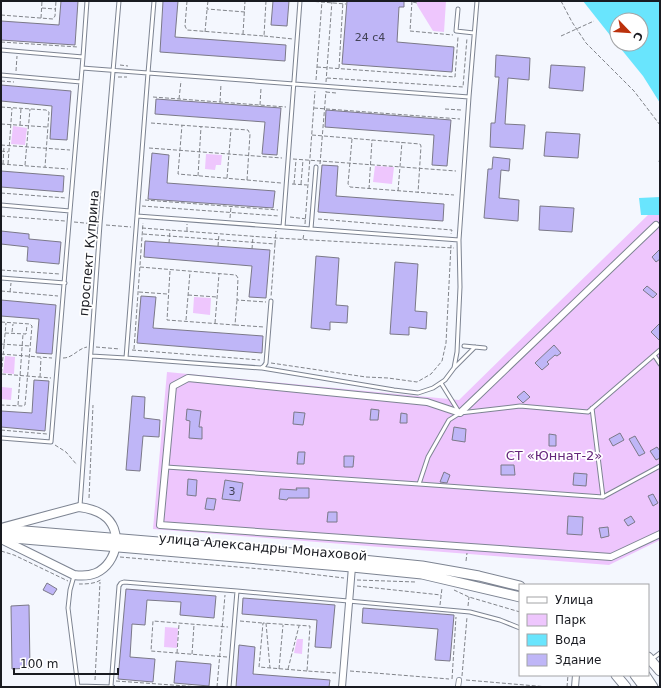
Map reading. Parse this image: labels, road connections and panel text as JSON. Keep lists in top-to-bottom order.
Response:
{
  "streets": {
    "main road": ["улица Александры Монаховой"],
    "lane": ["проспект Куприна"]
  },
  "parks": ["СТ «Юннат-2»"],
  "house_numbers": ["24 с4", "3"],
  "legend": [
    "Улица",
    "Парк",
    "Вода",
    "Здание"
  ],
  "scale_bar": "100 m",
  "north": "bottom right"
}
